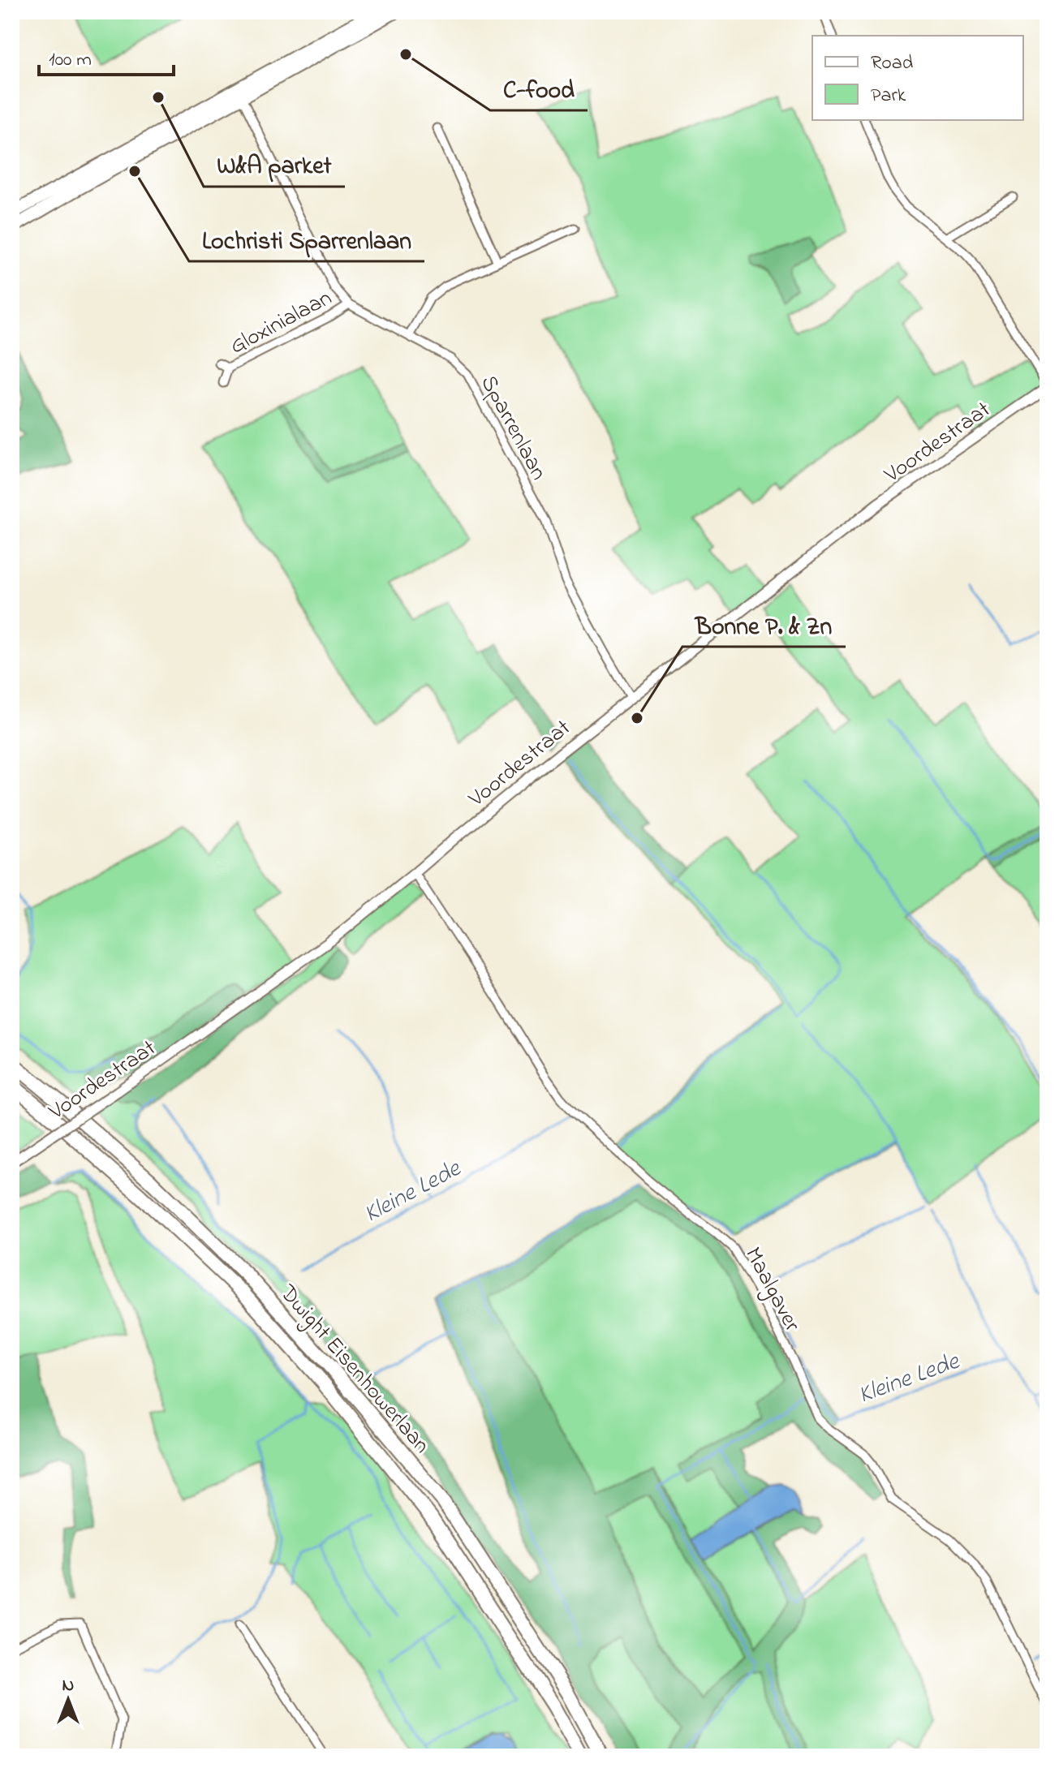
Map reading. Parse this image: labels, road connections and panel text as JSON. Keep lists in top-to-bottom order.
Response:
{
  "streets": {
    "highway": ["Dwight Eisenhowerlaan"],
    "street": [
      "Gloxinialaan",
      "Sparrenlaan",
      "Voordestraat",
      "Maalgaver"
    ]
  },
  "crossings": [
    ["Gloxinialaan", "Sparrenlaan"],
    ["Sparrenlaan", "Voordestraat"],
    ["Voordestraat", "Maalgaver"]
  ],
  "water": ["Kleine Lede"],
  "places": [
    "C-food",
    "W&A parket",
    "Lochristi Sparrenlaan",
    "Bonne P. & Zn"
  ],
  "legend": ["Road", "Park"],
  "scale_bar": "100 m",
  "north": "top"
}
